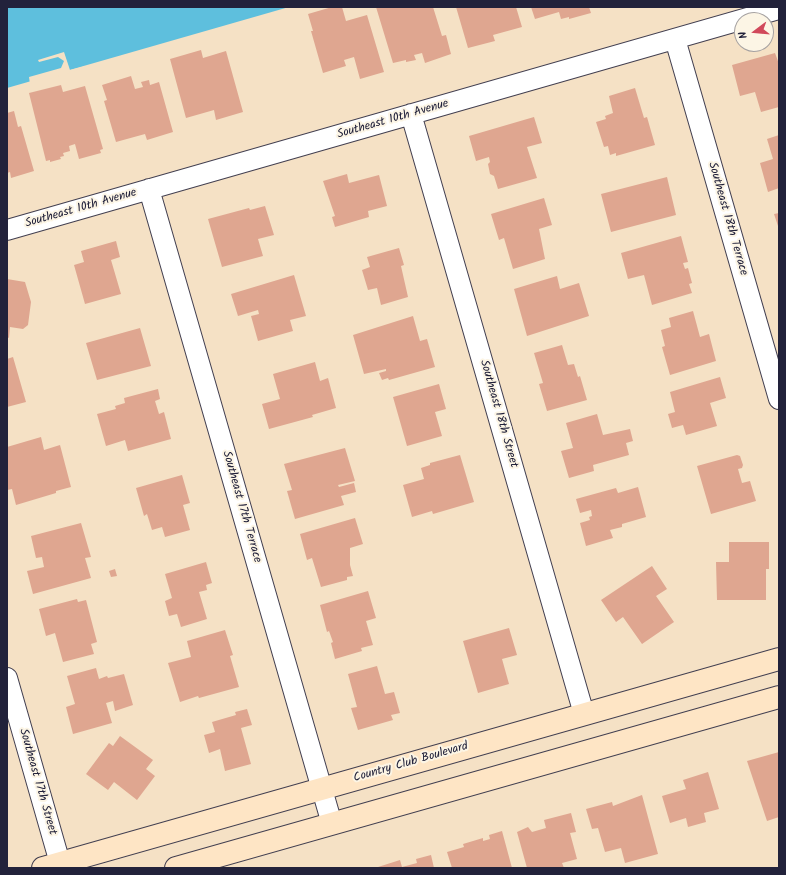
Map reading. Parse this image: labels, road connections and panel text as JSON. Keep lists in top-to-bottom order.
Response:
{
  "streets": {
    "main road": ["Country Club Boulevard"],
    "street": [
      "Southeast 10th Avenue",
      "Southeast 18th Terrace",
      "Southeast 18th Street",
      "Southeast 17th Terrace",
      "Southeast 17th Street"
    ]
  },
  "crossings": [
    ["Southeast 10th Avenue", "Southeast 18th Terrace"],
    ["Southeast 10th Avenue", "Southeast 18th Street"],
    ["Southeast 10th Avenue", "Southeast 17th Terrace"],
    ["Southeast 18th Street", "Country Club Boulevard"],
    ["Southeast 17th Terrace", "Country Club Boulevard"],
    ["Country Club Boulevard", "Southeast 17th Street"]
  ],
  "north": "left"
}
